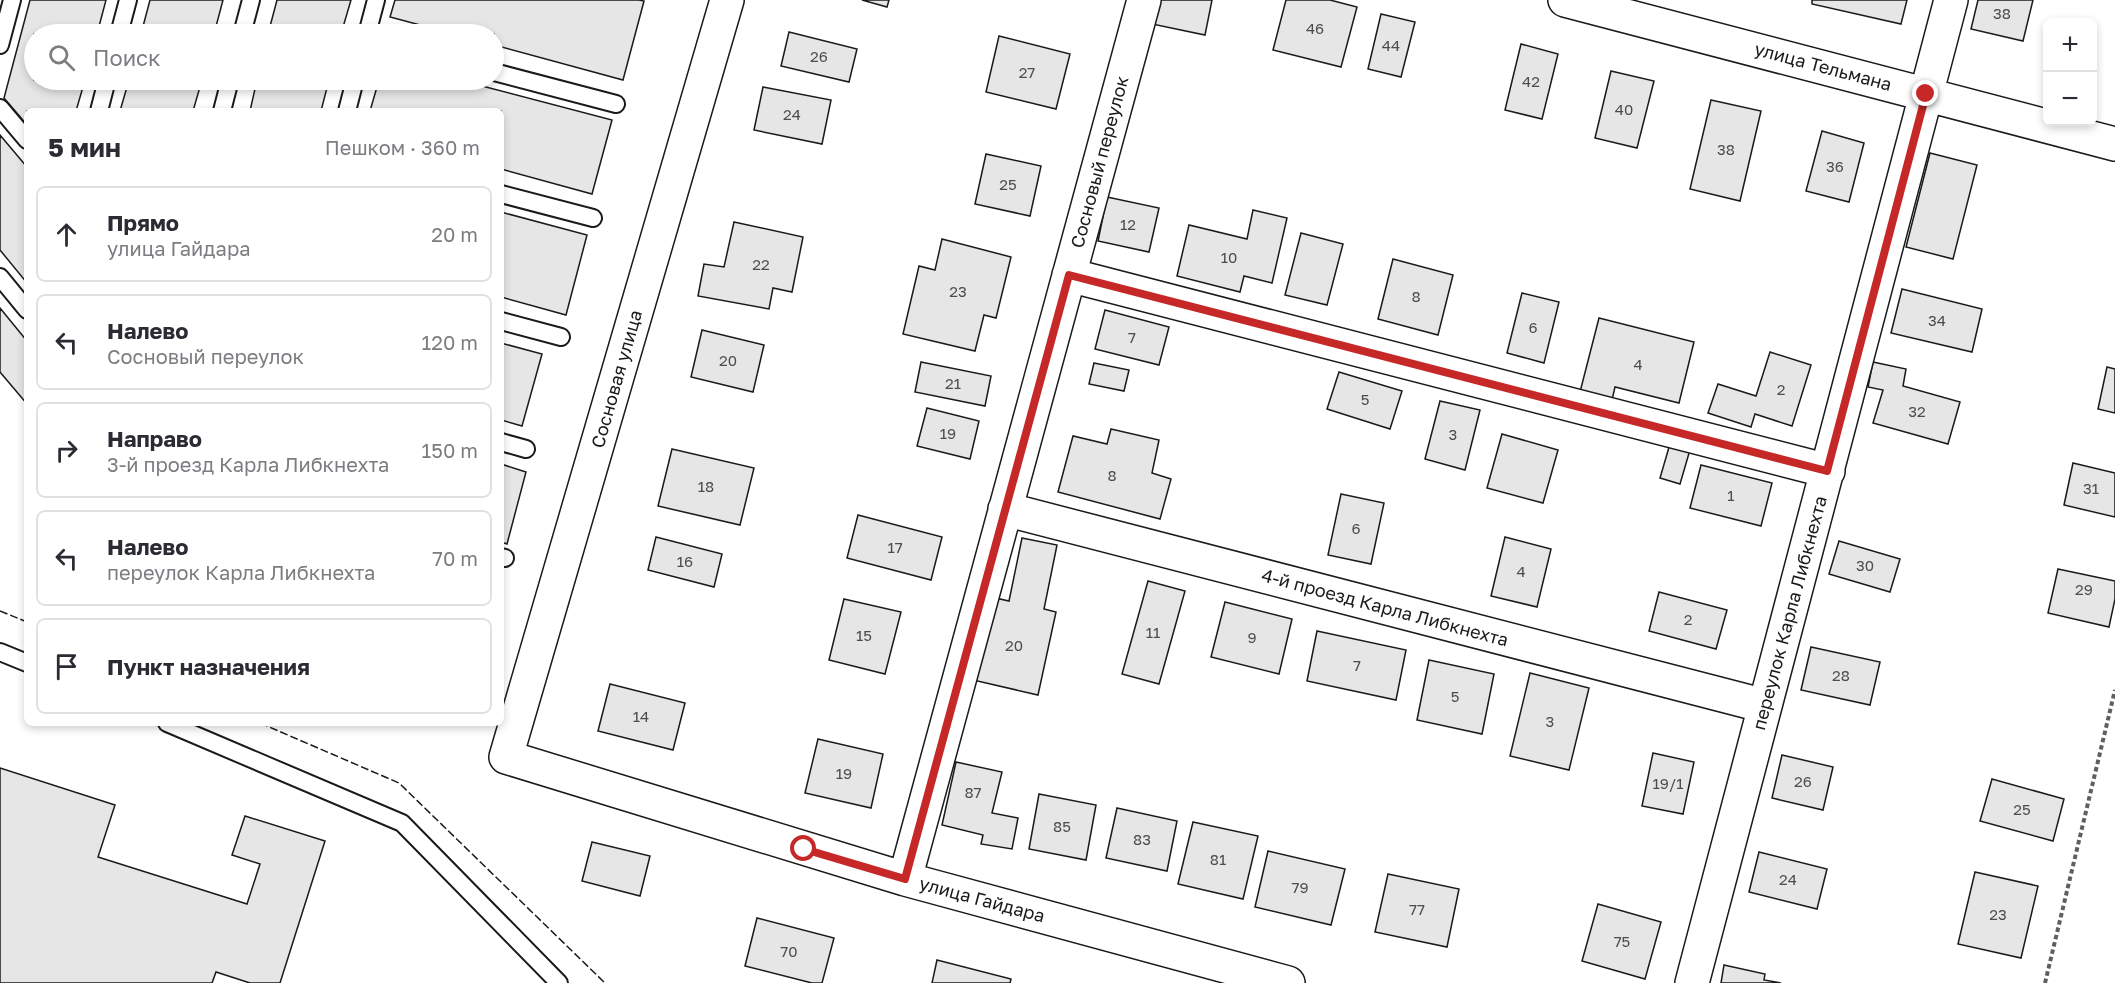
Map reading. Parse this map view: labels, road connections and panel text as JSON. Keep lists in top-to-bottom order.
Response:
{
  "streets": {
    "street": [
      "улица Тельмана",
      "Сосновый переулок",
      "Сосновая улица",
      "4-й проезд Карла Либкнехта",
      "переулок Карла Либкнехта",
      "улица Гайдара"
    ]
  },
  "crossings": [
    ["улица Тельмана", "переулок Карла Либкнехта"],
    ["Сосновый переулок", "4-й проезд Карла Либкнехта"],
    ["Сосновый переулок", "улица Гайдара"],
    ["Сосновая улица", "улица Гайдара"],
    ["4-й проезд Карла Либкнехта", "переулок Карла Либкнехта"]
  ],
  "house_numbers": [
    "38",
    "46",
    "44",
    "26",
    "27",
    "42",
    "40",
    "24",
    "38",
    "36",
    "25",
    "12",
    "10",
    "22",
    "23",
    "8",
    "34",
    "6",
    "7",
    "20",
    "4",
    "21",
    "2",
    "5",
    "32",
    "19",
    "3",
    "8",
    "18",
    "31",
    "1",
    "6",
    "17",
    "16",
    "30",
    "4",
    "29",
    "2",
    "11",
    "15",
    "9",
    "20",
    "7",
    "28",
    "5",
    "14",
    "3",
    "19",
    "26",
    "19/1",
    "87",
    "25",
    "85",
    "83",
    "81",
    "24",
    "79",
    "77",
    "23",
    "75",
    "70"
  ],
  "page": {
    "map_buttons": ["+", "−"],
    "search": "Поиск",
    "heading": ["5 мин", "Пешком · 360 m"],
    "list": [
      ["Прямо", "улица Гайдара", "20 m"],
      ["Налево", "Сосновый переулок", "120 m"],
      ["Направо", "3-й проезд Карла Либкнехта", "150 m"],
      ["Налево", "переулок Карла Либкнехта", "70 m"],
      "Пункт назначения"
    ]
  }
}
